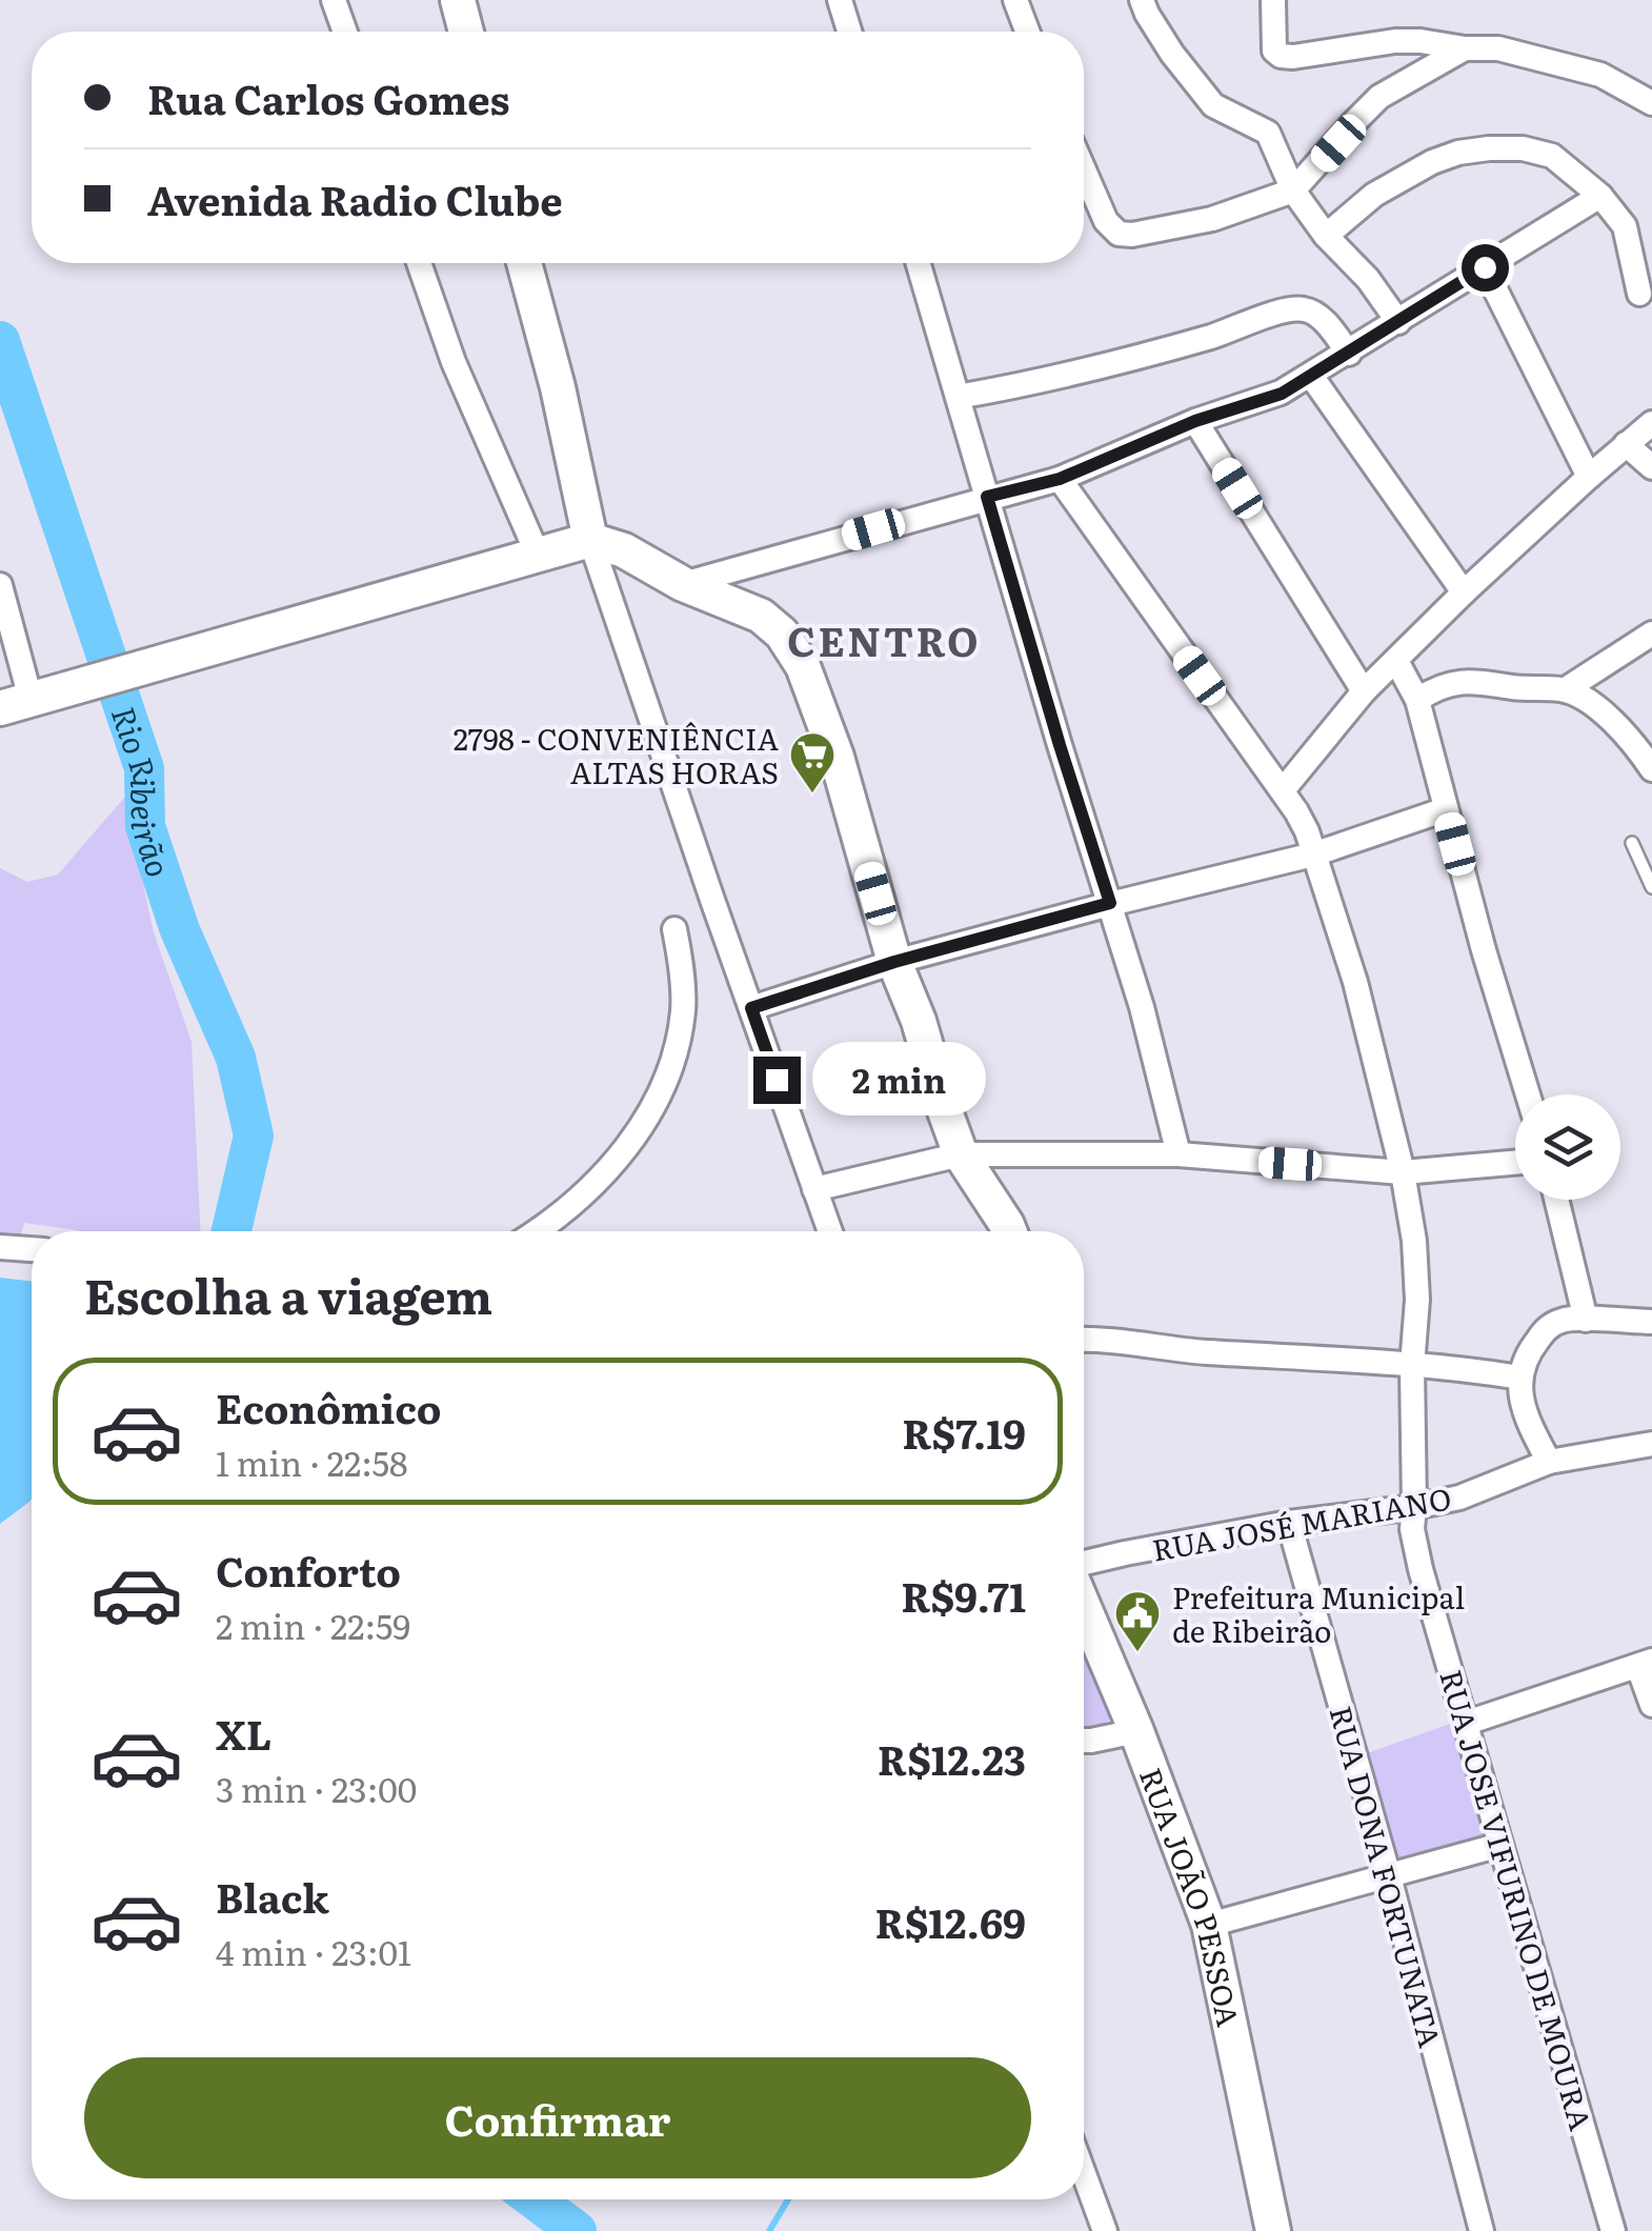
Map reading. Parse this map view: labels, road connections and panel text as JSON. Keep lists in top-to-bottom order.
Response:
{
  "streets": {
    "street": [
      "RUA JOSÉ MARIANO",
      "RUA DONA FORTUNATA",
      "RUA JOÃO PESSOA",
      "RUA JOSE VIFURINO DE MOURA"
    ]
  },
  "crossings": [
    ["RUA JOSÉ MARIANO", "RUA DONA FORTUNATA"],
    ["RUA JOSÉ MARIANO", "RUA JOSE VIFURINO DE MOURA"]
  ],
  "districts": ["CENTRO"],
  "water": ["Rio Ribeirão"],
  "places": {
    "supermarket": ["2798 - CONVENIÊNCIA ALTAS HORAS"],
    "public building": ["Prefeitura Municipal de Ribeirão"]
  },
  "page": {
    "banner": ["Rua Carlos Gomes", "Avenida Radio Clube"],
    "bubble": "2 min",
    "heading": "Escolha a viagem",
    "list": [
      {
        "name": "Econômico",
        "note": "1 min · 22:58",
        "value": "R$7.19"
      },
      {
        "name": "Conforto",
        "note": "2 min · 22:59",
        "value": "R$9.71"
      },
      {
        "name": "XL",
        "note": "3 min · 23:00",
        "value": "R$12.23"
      },
      {
        "name": "Black",
        "note": "4 min · 23:01",
        "value": "R$12.69"
      }
    ],
    "buttons": "Confirmar"
  }
}
